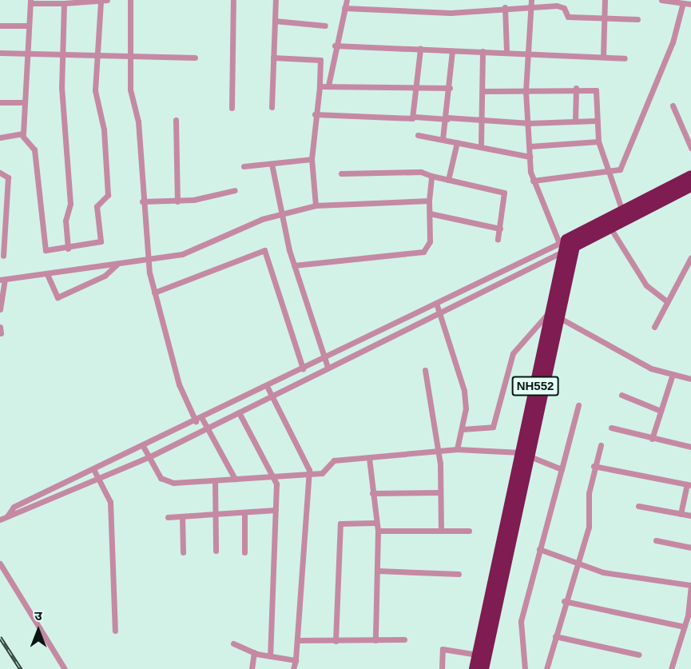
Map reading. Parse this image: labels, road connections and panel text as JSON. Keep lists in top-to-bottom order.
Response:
{
  "streets": {
    "highway": ["NH552"]
  },
  "north": "top"
}
